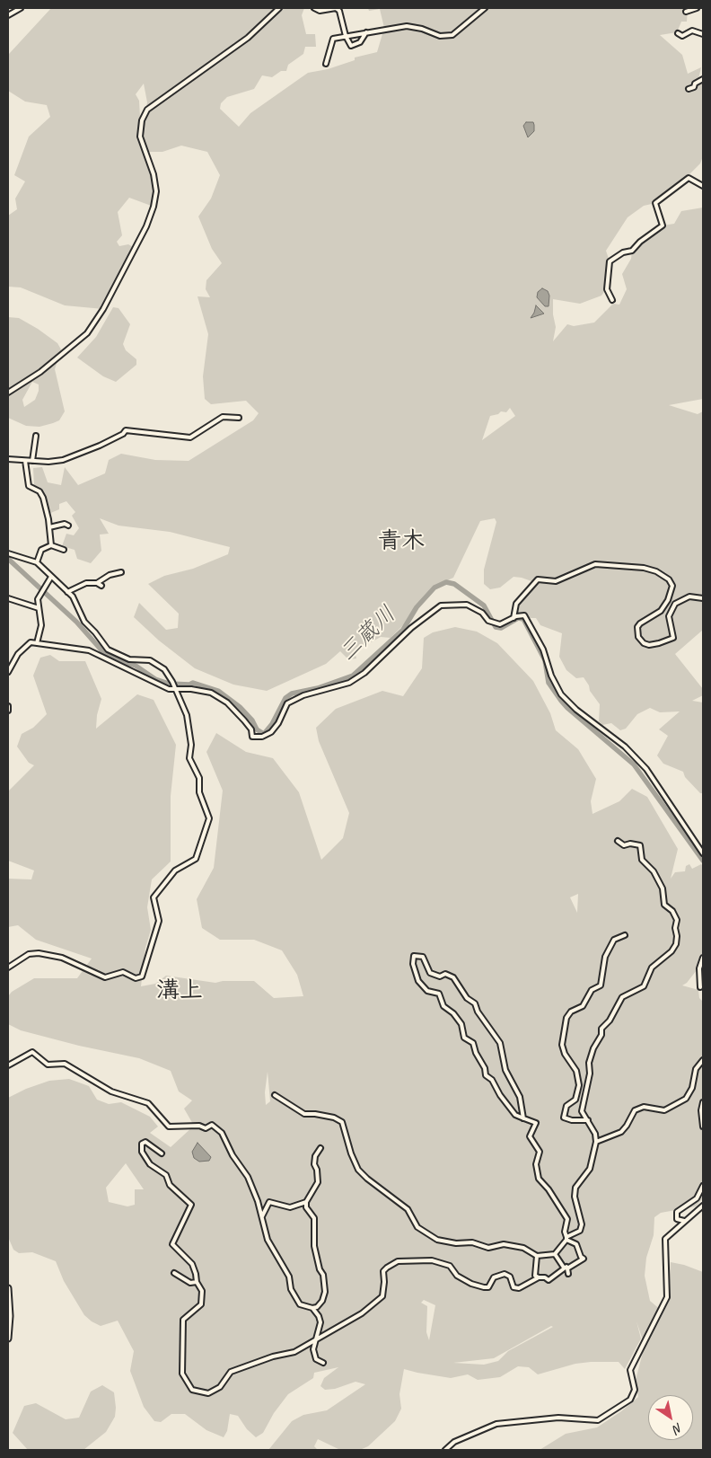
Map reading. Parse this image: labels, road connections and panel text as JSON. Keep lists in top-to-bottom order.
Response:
{
  "districts": ["青木", "溝上"],
  "water": ["三蔵川"],
  "north": "bottom right"
}
